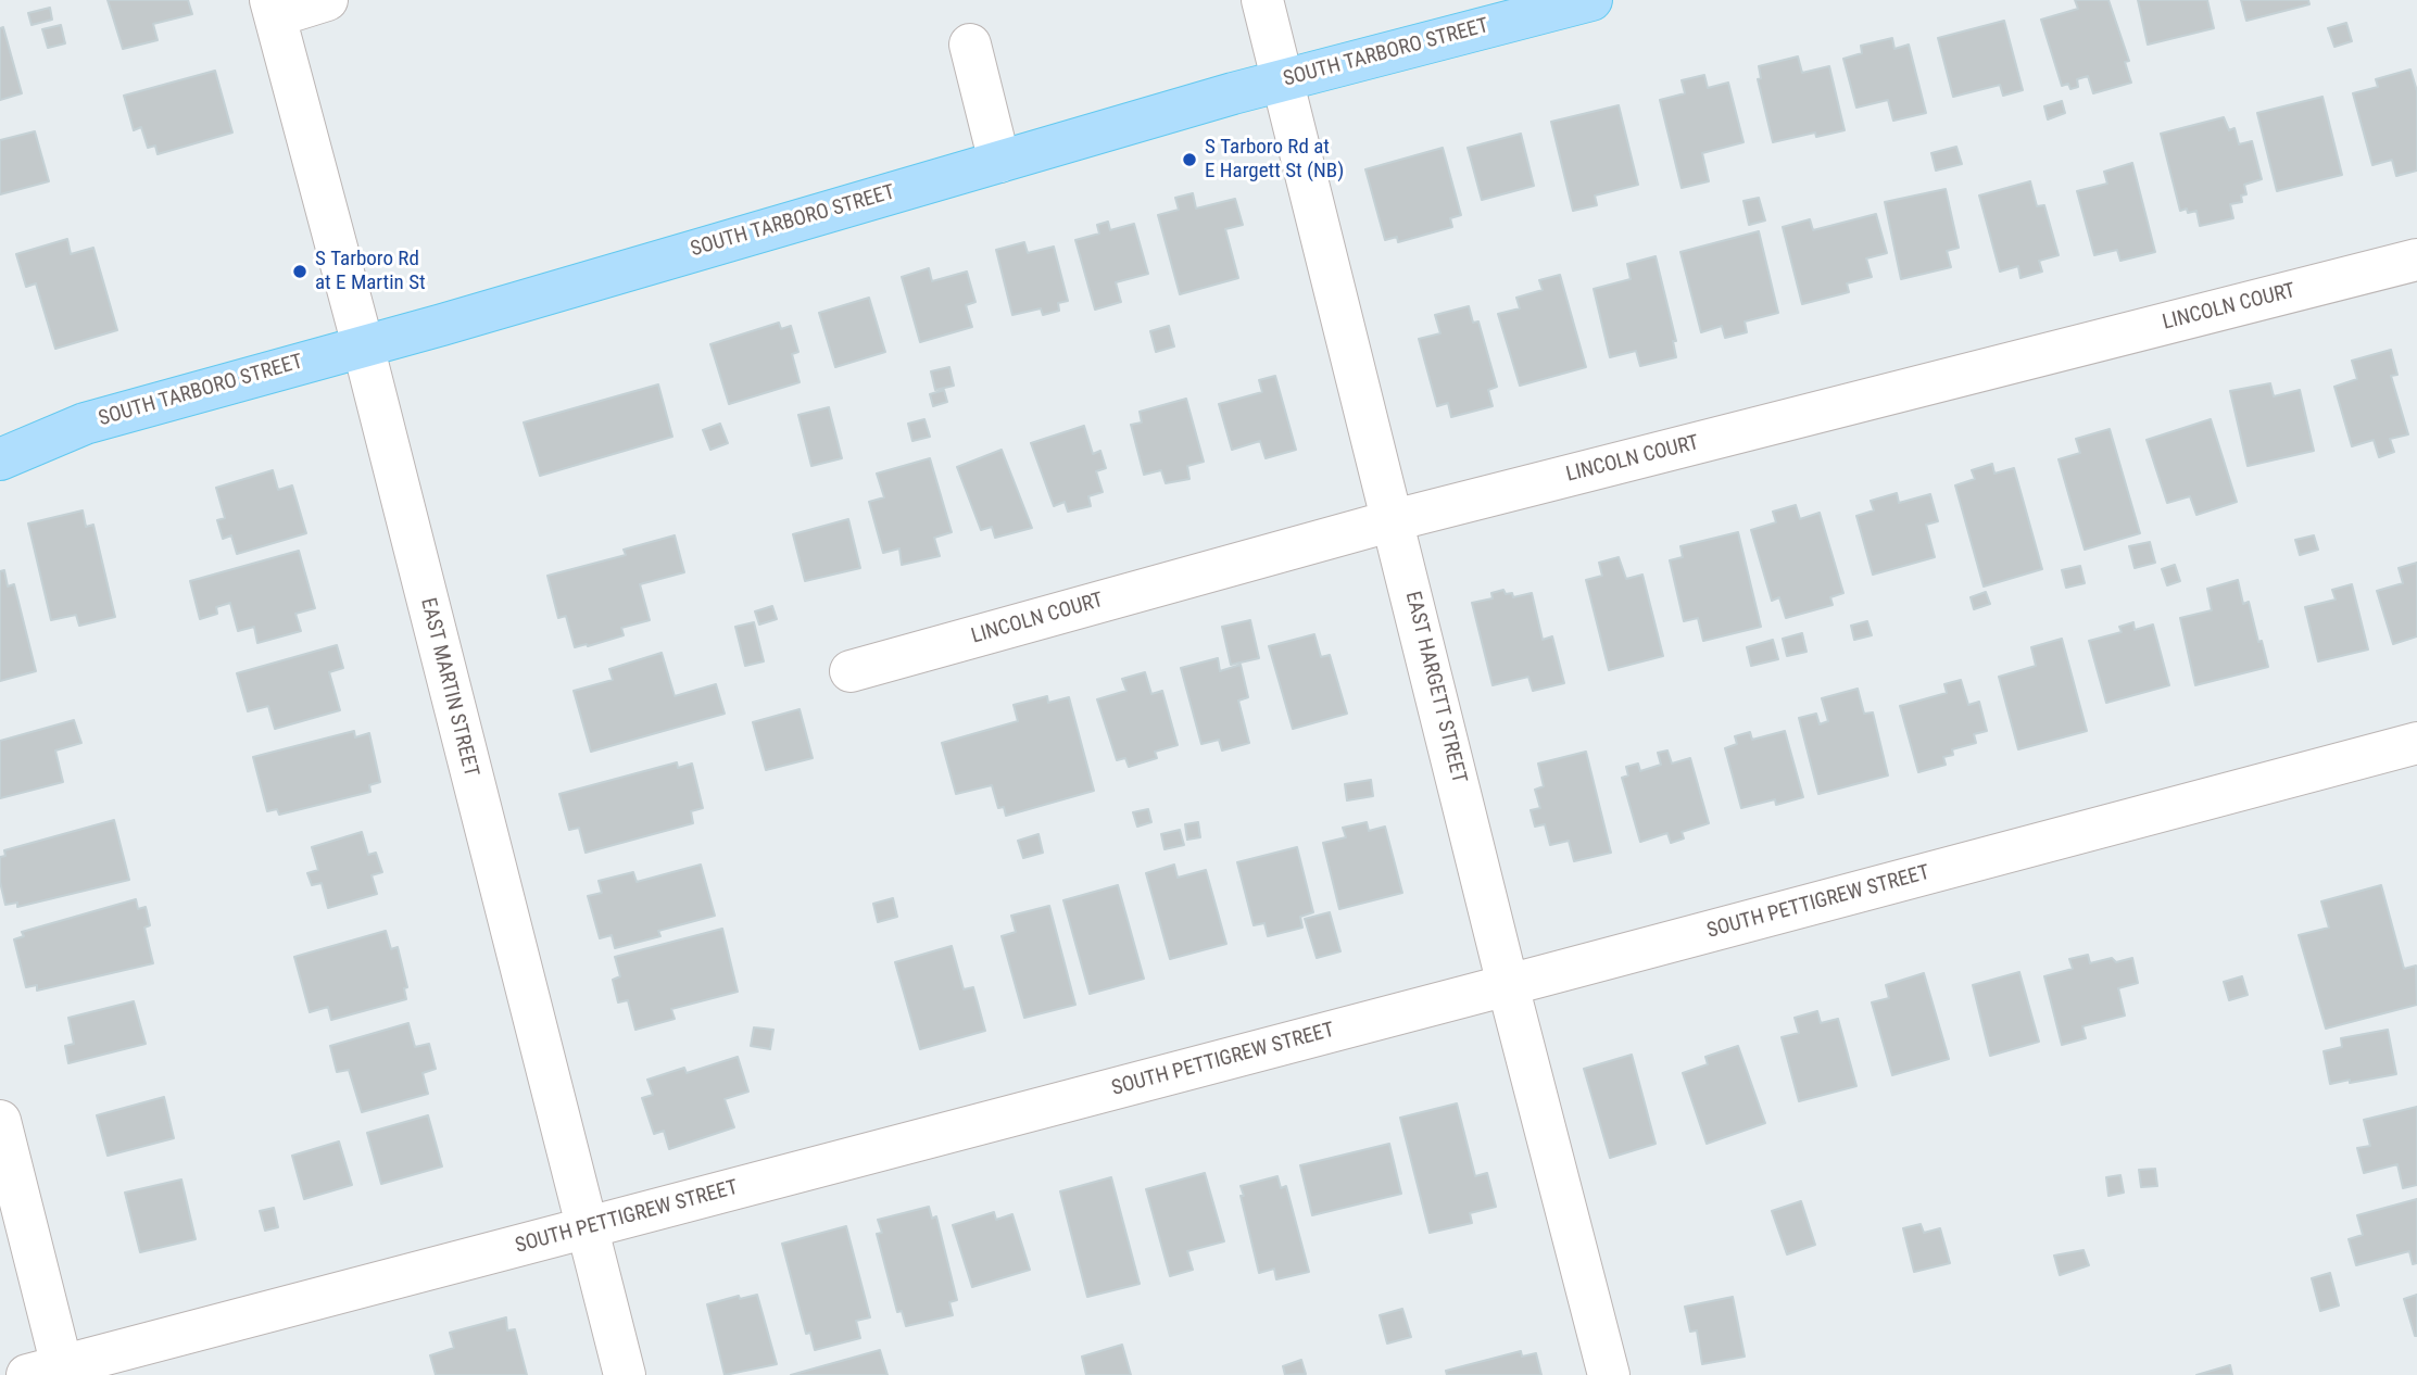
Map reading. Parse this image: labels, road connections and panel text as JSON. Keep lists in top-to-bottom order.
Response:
{
  "streets": {
    "main road": ["SOUTH TARBORO STREET"],
    "street": [
      "LINCOLN COURT",
      "EAST MARTIN STREET",
      "EAST HARGETT STREET",
      "SOUTH PETTIGREW STREET"
    ]
  },
  "crossings": [
    ["SOUTH TARBORO STREET", "EAST MARTIN STREET"],
    ["SOUTH TARBORO STREET", "EAST HARGETT STREET"],
    ["LINCOLN COURT", "EAST HARGETT STREET"],
    ["EAST MARTIN STREET", "SOUTH PETTIGREW STREET"],
    ["EAST HARGETT STREET", "SOUTH PETTIGREW STREET"]
  ],
  "places": ["S Tarboro Rd at E Hargett St (NB)", "S Tarboro Rd at E Martin St"]
}
